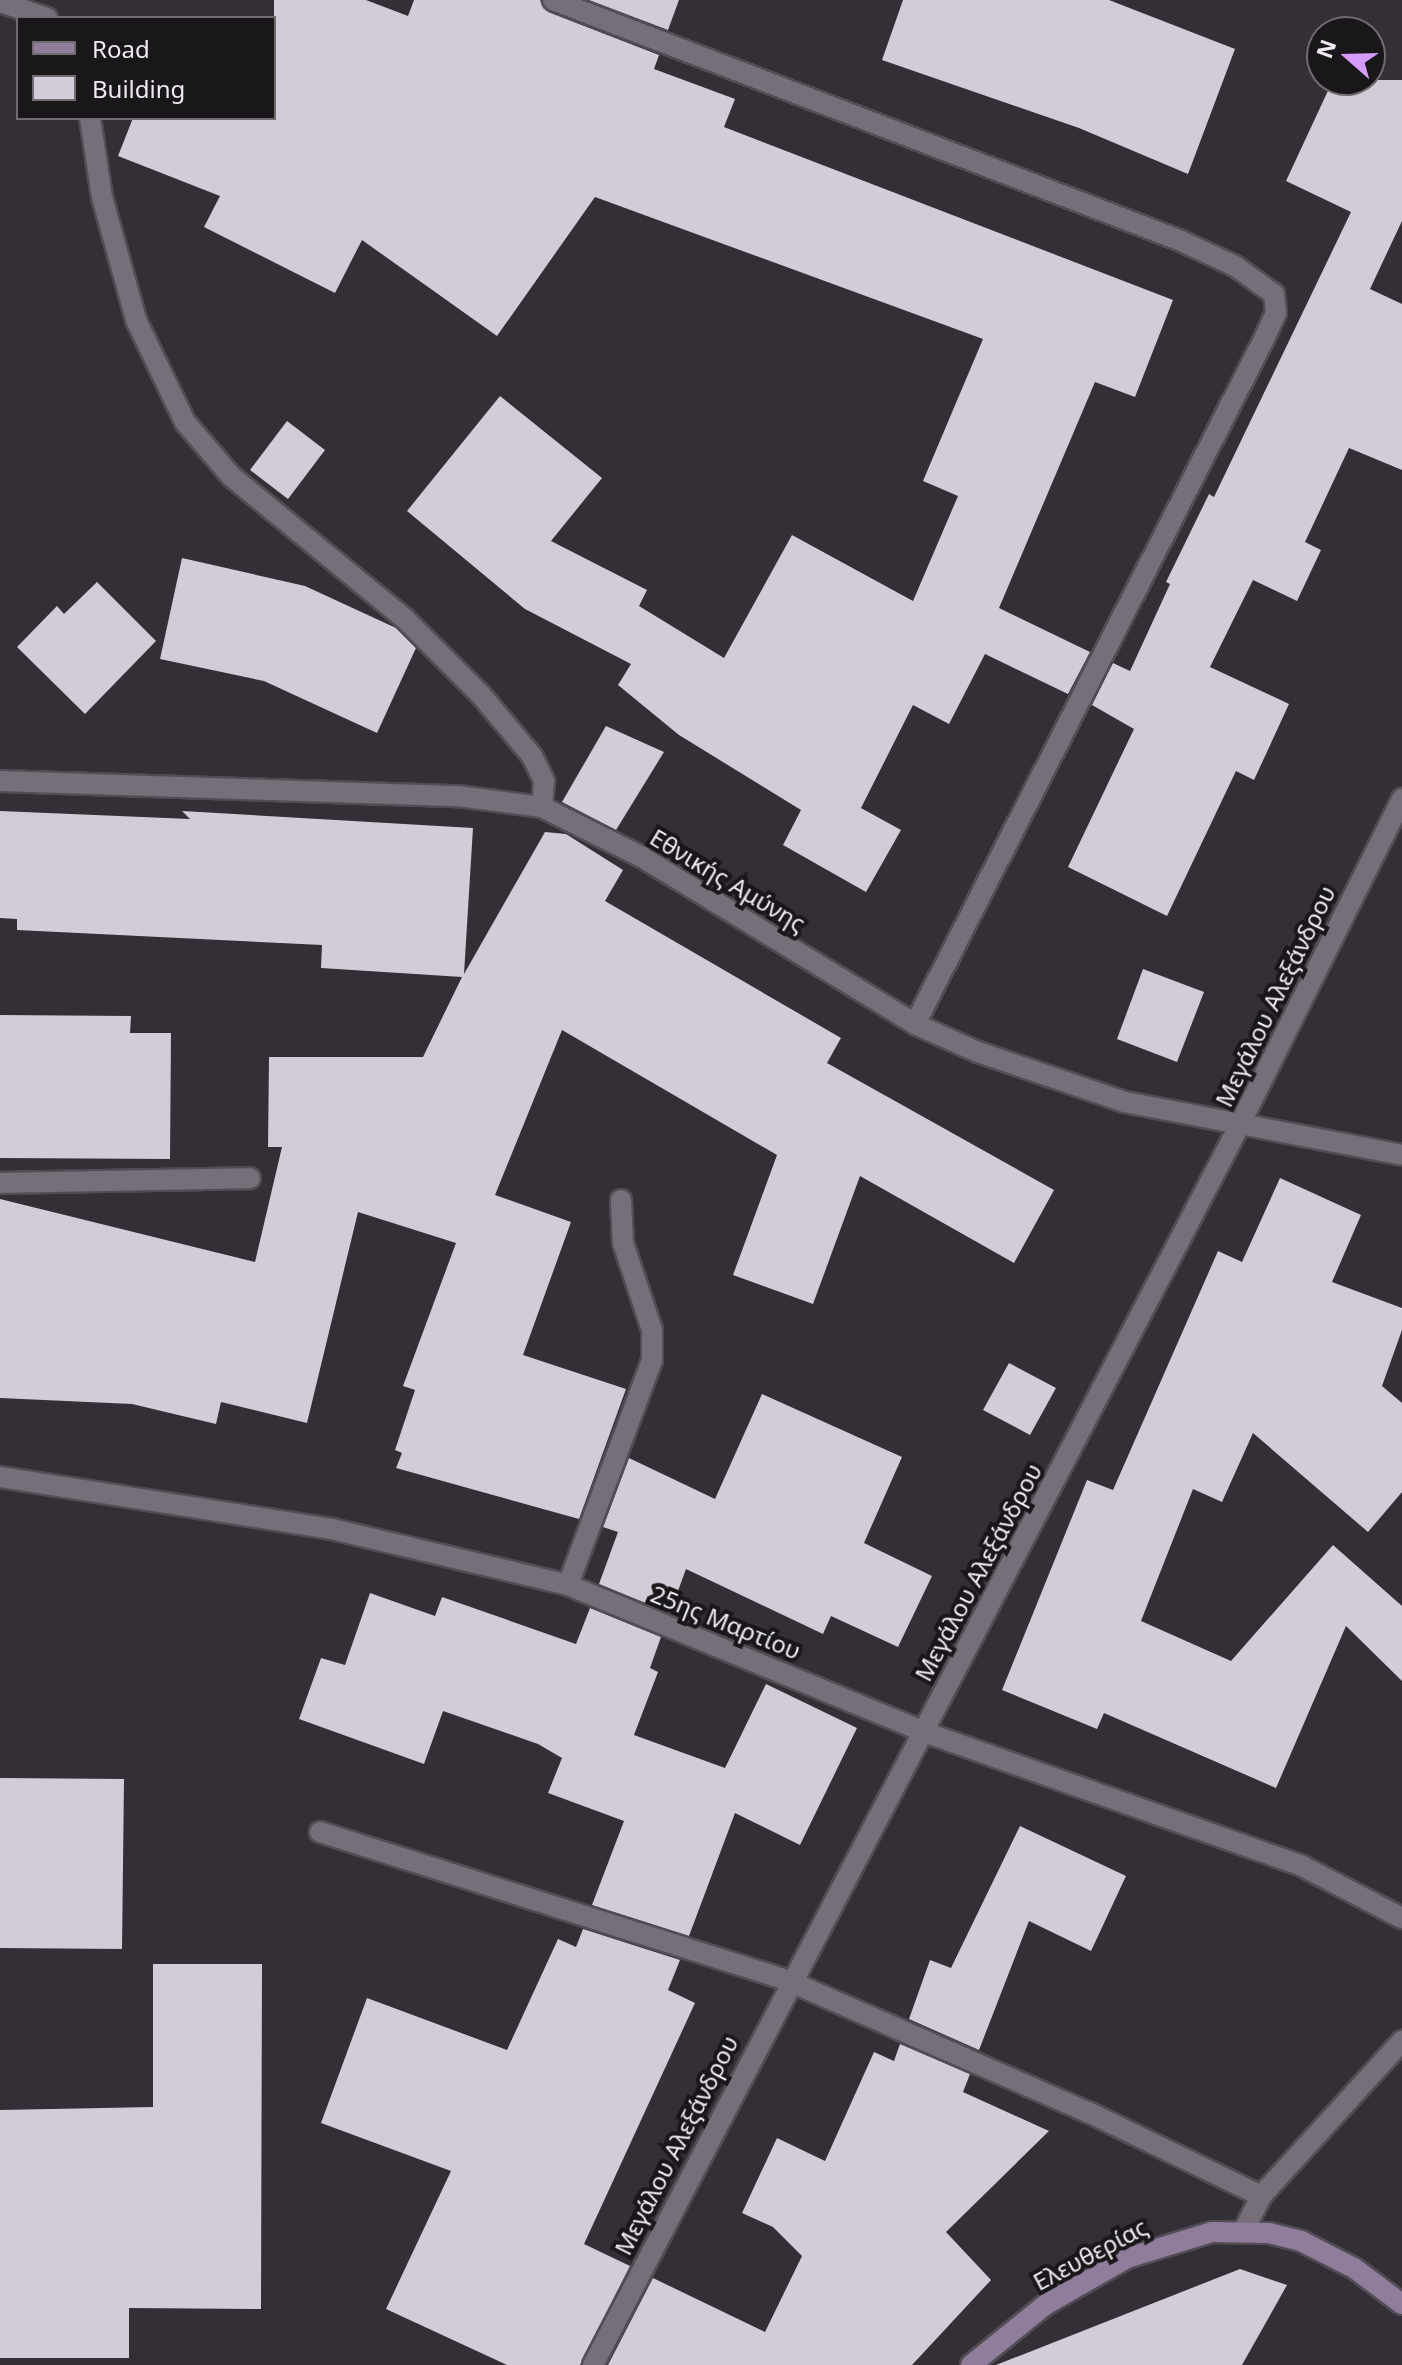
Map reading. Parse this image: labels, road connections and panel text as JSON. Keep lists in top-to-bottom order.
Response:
{
  "streets": {
    "street": [
      "Εθνικής Αμύνης",
      "Μεγάλου Αλεξάνδρου",
      "25ης Μαρτίου",
      "Ελευθερίας"
    ]
  },
  "crossings": [
    ["Εθνικής Αμύνης", "Μεγάλου Αλεξάνδρου"],
    ["Μεγάλου Αλεξάνδρου", "25ης Μαρτίου"]
  ],
  "legend": ["Road", "Building"],
  "north": "left"
}
